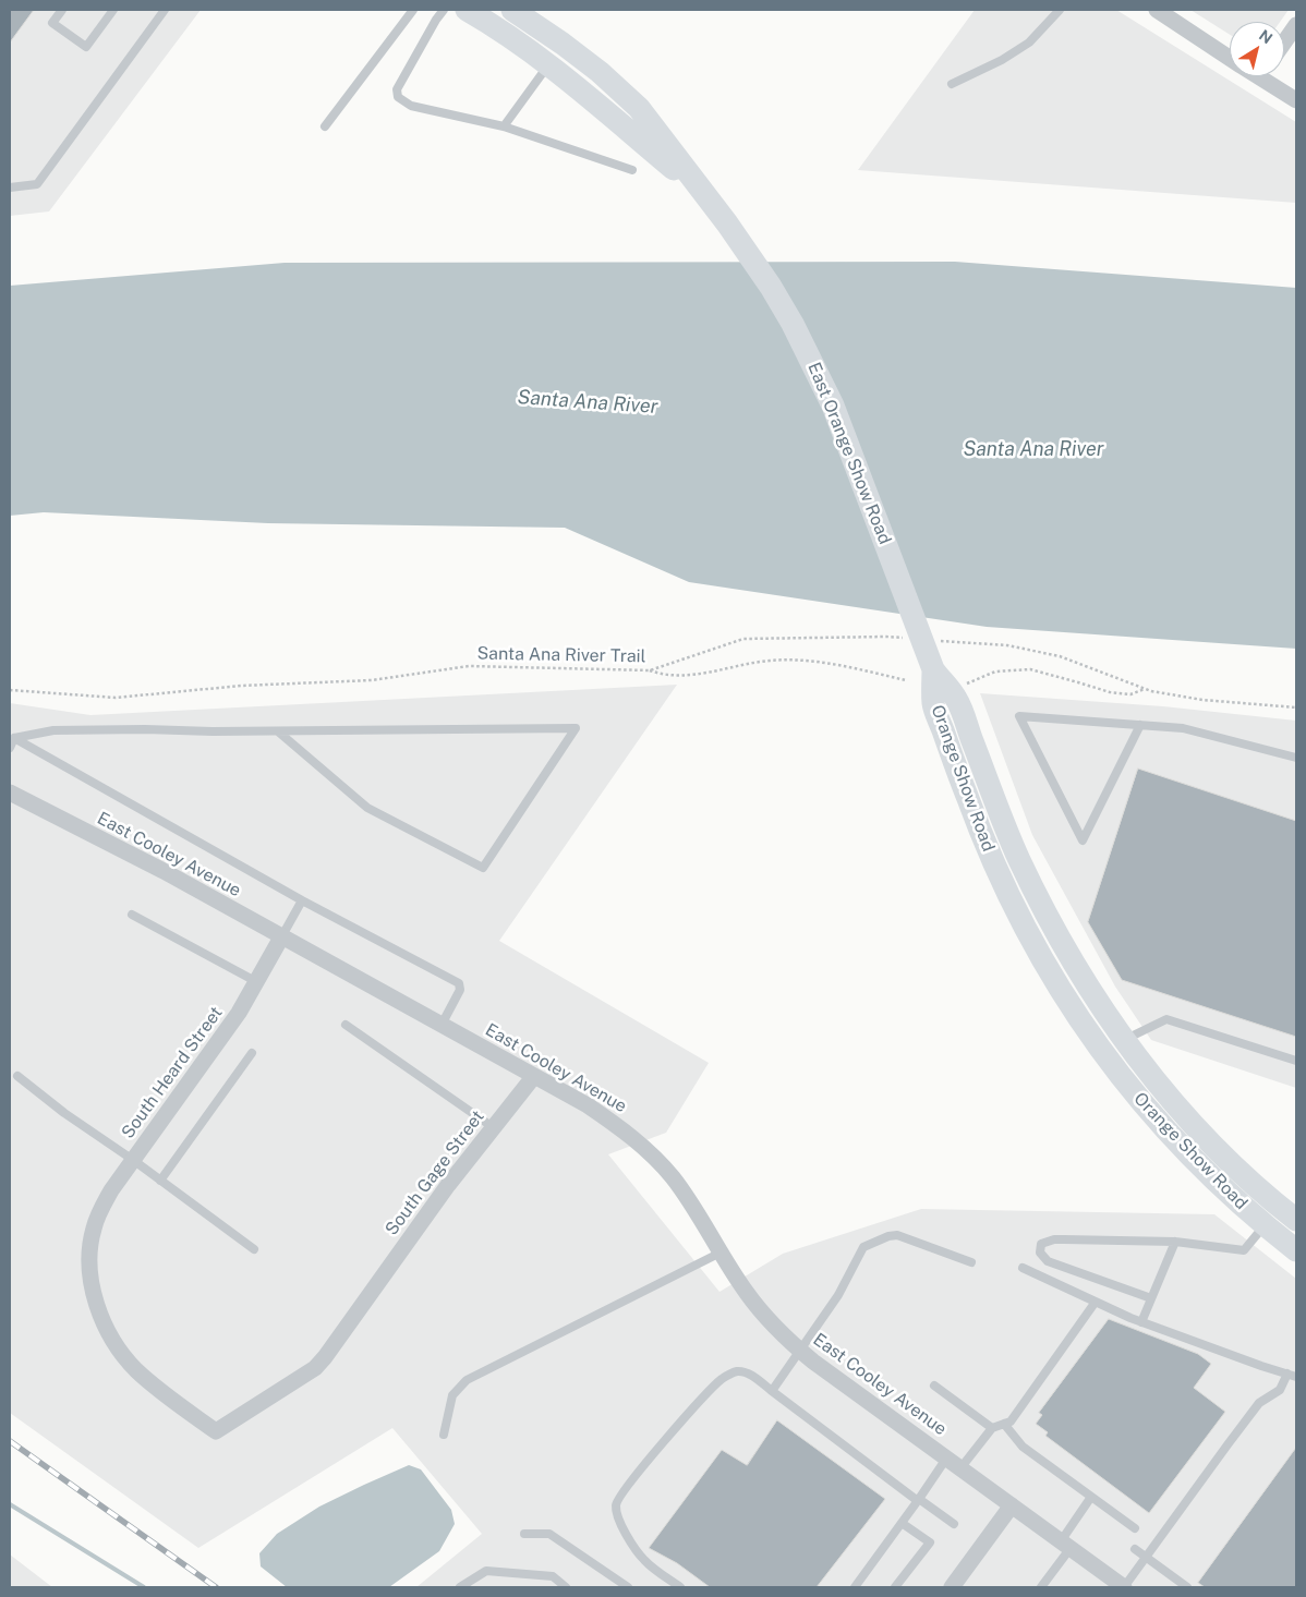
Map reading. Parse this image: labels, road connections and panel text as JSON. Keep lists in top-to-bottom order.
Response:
{
  "streets": {
    "main road": ["East Orange Show Road", "Orange Show Road"],
    "street": ["East Cooley Avenue", "South Heard Street", "South Gage Street"],
    "path": ["Santa Ana River Trail"]
  },
  "crossings": [
    ["East Orange Show Road", "Orange Show Road"],
    ["East Cooley Avenue", "South Heard Street"],
    ["East Cooley Avenue", "South Gage Street"],
    ["South Heard Street", "South Gage Street"]
  ],
  "water": ["Santa Ana River"],
  "north": "top right"
}
